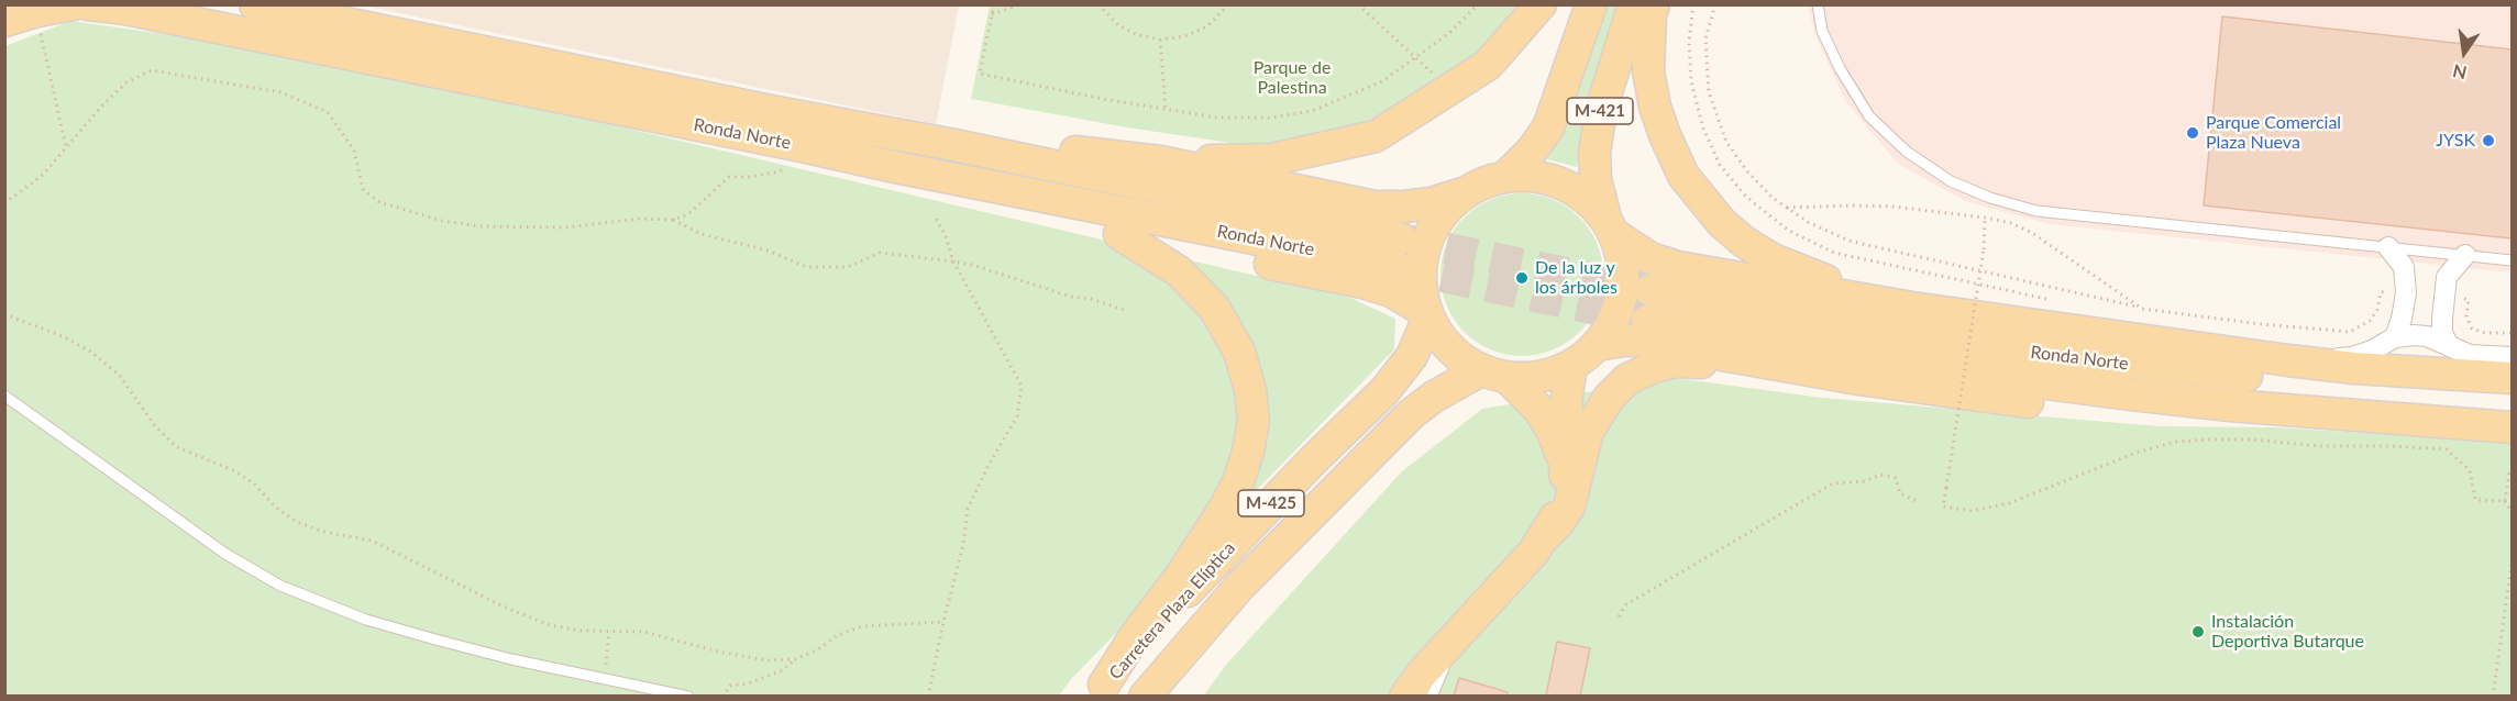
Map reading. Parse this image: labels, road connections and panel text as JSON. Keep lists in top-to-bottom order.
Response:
{
  "streets": {
    "main road": [
      "M-421",
      "Ronda Norte",
      "M-425",
      "Carretera Plaza Elíptica"
    ]
  },
  "crossings": [
    ["M-421", "Ronda Norte"],
    ["M-421", "Carretera Plaza Elíptica"],
    ["Ronda Norte", "Carretera Plaza Elíptica"]
  ],
  "parks": ["Parque de Palestina"],
  "places": [
    "Parque Comercial Plaza Nueva",
    "JYSK",
    "De la luz y los árboles",
    "Instalación Deportiva Butarque"
  ],
  "north": "bottom"
}
